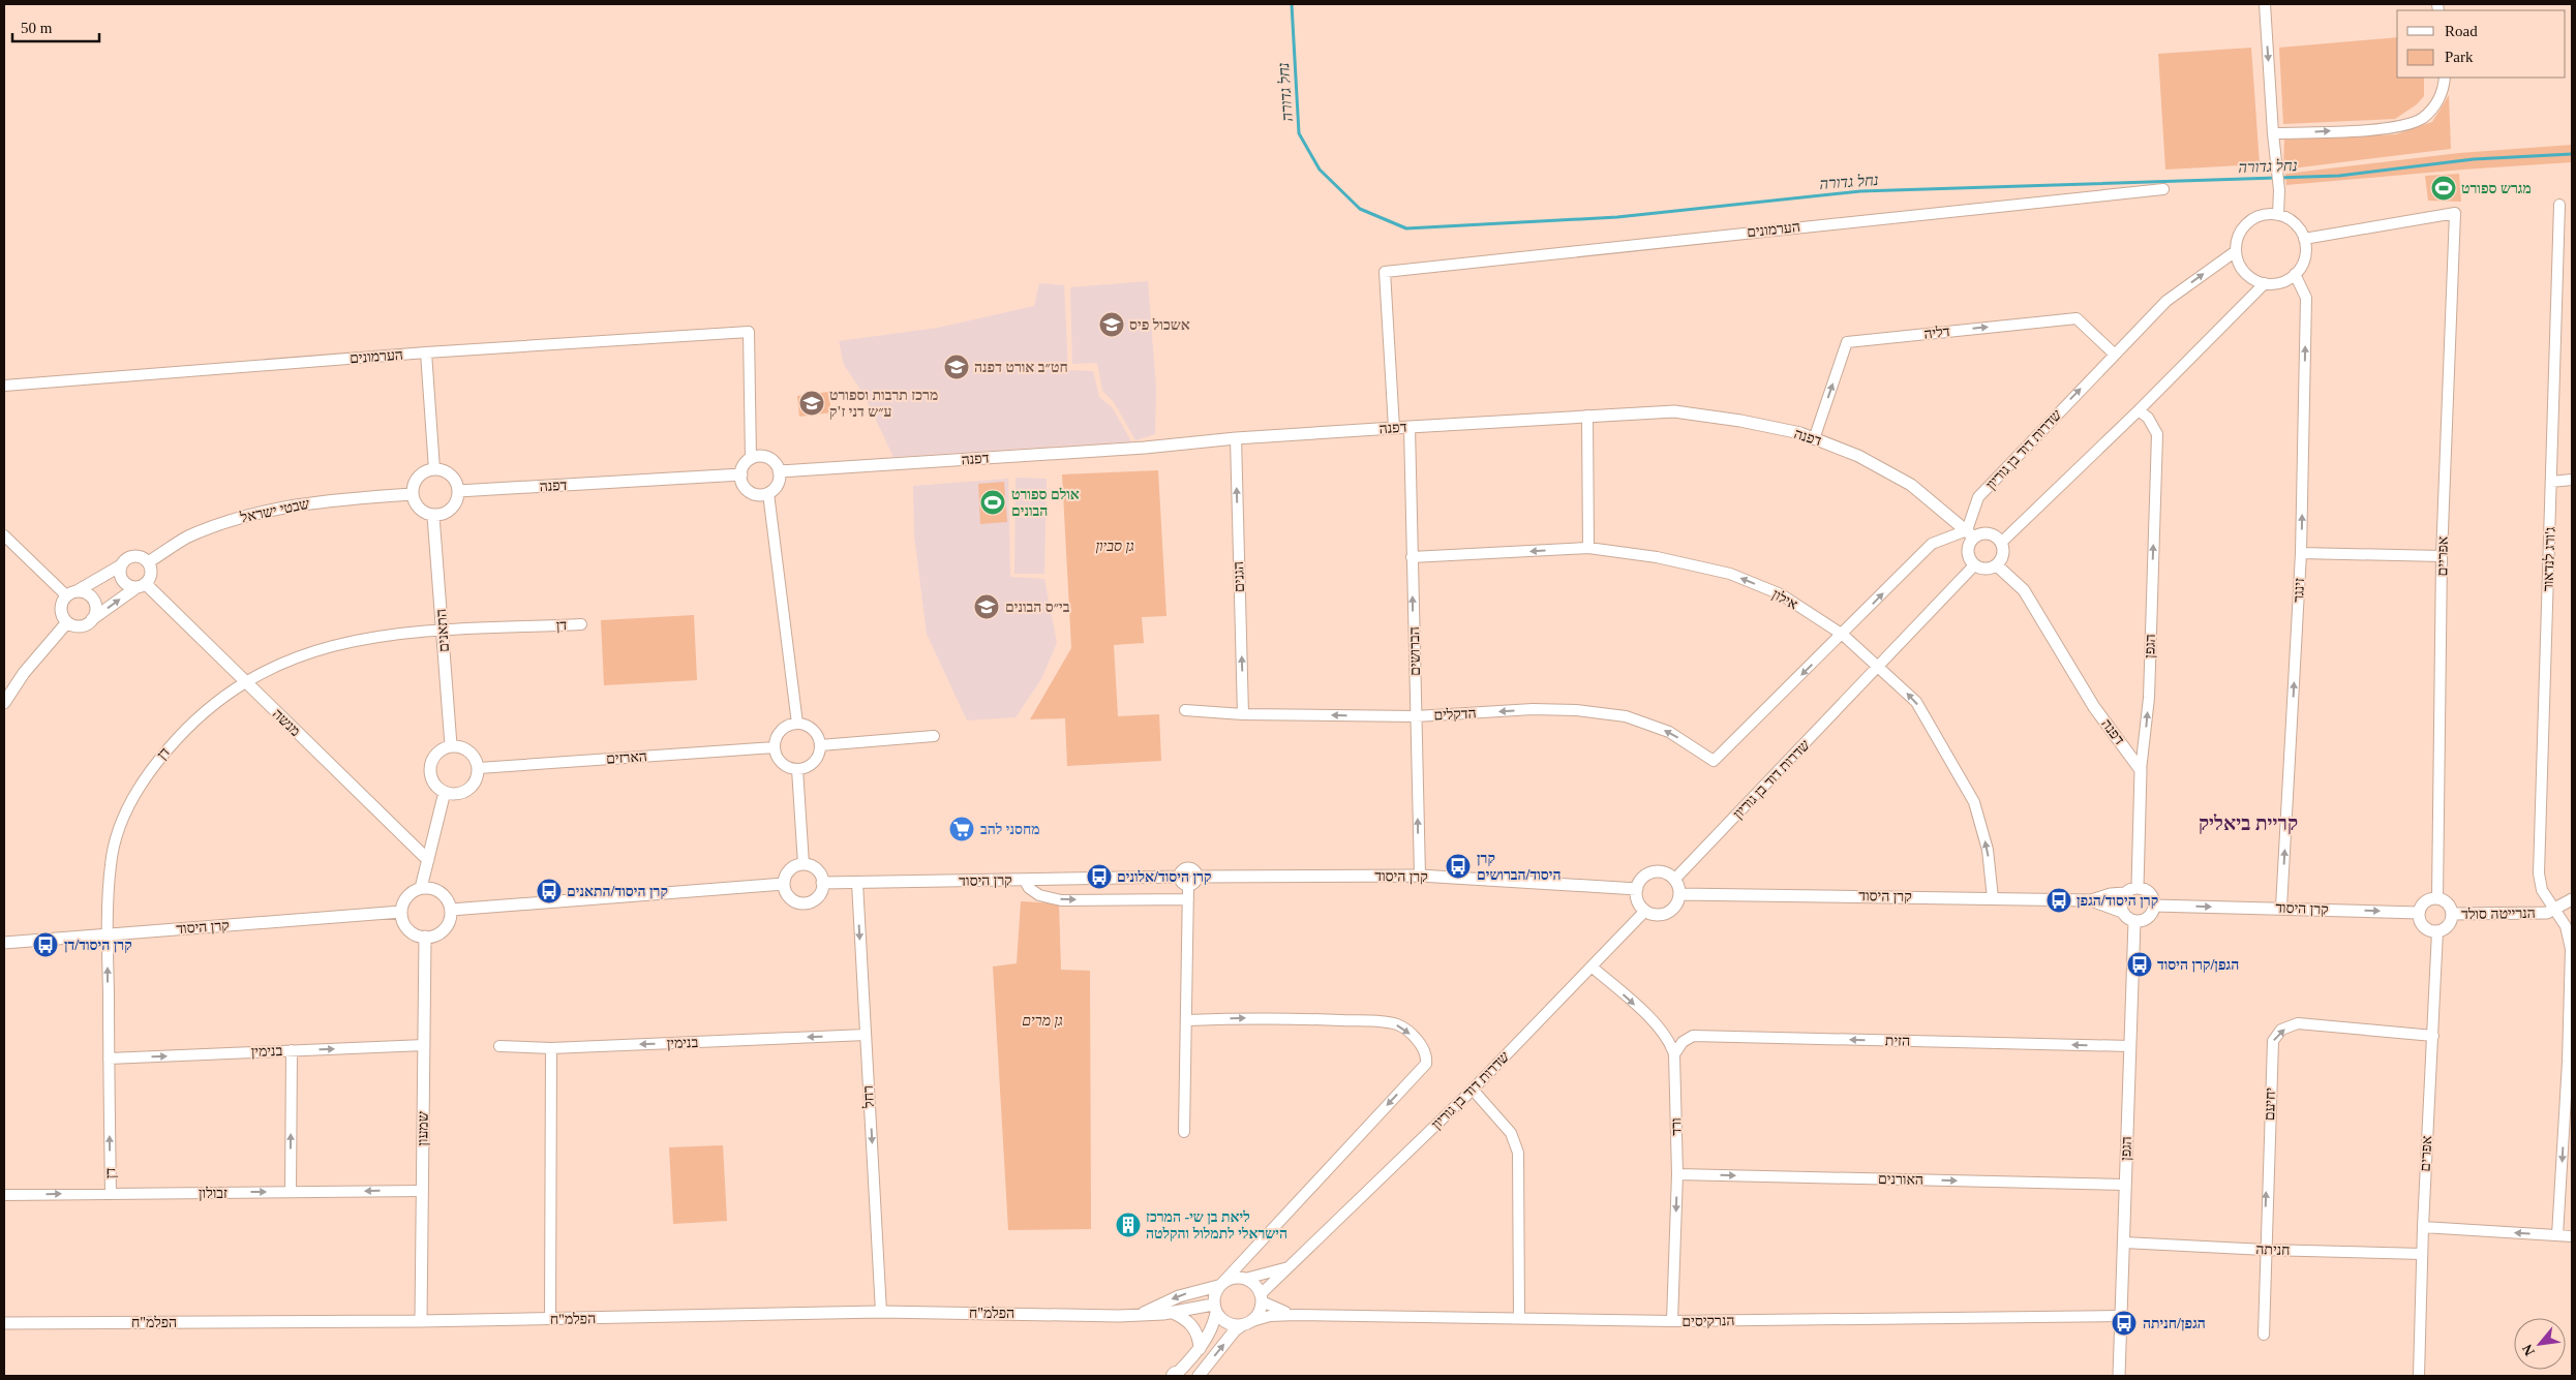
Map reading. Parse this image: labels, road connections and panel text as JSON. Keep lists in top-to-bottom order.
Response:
{
  "streets": {
    "street": [
      "הערמונים",
      "דליה",
      "דפנה",
      "שדרות דוד בן גוריון",
      "שבטי ישראל",
      "אפריים",
      "ג'ורג לנדאור",
      "הגנים",
      "זינגר",
      "אילון",
      "דן",
      "התאנים",
      "הגפן",
      "הברושים",
      "הדקלים",
      "מנשה",
      "הארזים",
      "קרן היסוד",
      "הנרייטה סולד",
      "הזית",
      "בנימין",
      "רחל",
      "יחיעם",
      "ורד",
      "שמעון",
      "אפרים",
      "האורנים",
      "זבולון",
      "חניתה",
      "הפלמ\"ח",
      "הנרקיסים"
    ]
  },
  "crossings": [
    ["הערמונים", "דפנה"],
    ["דליה", "דפנה"],
    ["דליה", "שדרות דוד בן גוריון"],
    ["דפנה", "שדרות דוד בן גוריון"],
    ["דפנה", "שבטי ישראל"],
    ["דפנה", "הגנים"],
    ["דפנה", "התאנים"],
    ["דפנה", "הגפן"],
    ["דפנה", "הברושים"],
    ["שדרות דוד בן גוריון", "אפריים"],
    ["שדרות דוד בן גוריון", "זינגר"],
    ["שדרות דוד בן גוריון", "אילון"],
    ["שדרות דוד בן גוריון", "קרן היסוד"],
    ["שדרות דוד בן גוריון", "ורד"],
    ["שדרות דוד בן גוריון", "הפלמ\"ח"],
    ["שדרות דוד בן גוריון", "הנרקיסים"],
    ["שבטי ישראל", "התאנים"],
    ["שבטי ישראל", "מנשה"],
    ["אפריים", "זינגר"],
    ["אפריים", "קרן היסוד"],
    ["אפריים", "הנרייטה סולד"],
    ["אפריים", "אפרים"],
    ["ג'ורג לנדאור", "הנרייטה סולד"],
    ["הגנים", "הדקלים"],
    ["זינגר", "קרן היסוד"],
    ["אילון", "הברושים"],
    ["אילון", "הדקלים"],
    ["אילון", "קרן היסוד"],
    ["דן", "התאנים"],
    ["דן", "מנשה"],
    ["דן", "קרן היסוד"],
    ["דן", "בנימין"],
    ["דן", "זבולון"],
    ["התאנים", "הארזים"],
    ["הגפן", "קרן היסוד"],
    ["הגפן", "הזית"],
    ["הגפן", "האורנים"],
    ["הגפן", "חניתה"],
    ["הגפן", "הנרקיסים"],
    ["הברושים", "הדקלים"],
    ["הברושים", "קרן היסוד"],
    ["קרן היסוד", "הנרייטה סולד"],
    ["קרן היסוד", "רחל"],
    ["קרן היסוד", "שמעון"],
    ["קרן היסוד", "אפרים"],
    ["הנרייטה סולד", "אפרים"],
    ["הזית", "ורד"],
    ["בנימין", "רחל"],
    ["בנימין", "שמעון"],
    ["רחל", "הפלמ\"ח"],
    ["יחיעם", "אפרים"],
    ["יחיעם", "חניתה"],
    ["ורד", "האורנים"],
    ["ורד", "הנרקיסים"],
    ["שמעון", "זבולון"],
    ["שמעון", "הפלמ\"ח"],
    ["אפרים", "חניתה"],
    ["הפלמ\"ח", "הנרקיסים"]
  ],
  "one_way": [
    "דליה",
    "הגנים",
    "זינגר",
    "אילון",
    "הגפן",
    "הברושים",
    "הדקלים",
    "הזית",
    "רחל",
    "ורד",
    "האורנים"
  ],
  "districts": ["קריית ביאליק"],
  "water": ["נחל גדורה"],
  "parks": ["גן סביון", "גן מרים"],
  "places": {
    "sports": ["מגרש ספורט", "אולם ספורט הבונים"],
    "school or university": [
      "אשכול פיס",
      "חט״ב אורט דפנה",
      "מרכז תרבות וספורט ע״ש דני ז'ק",
      "בי״ס הבונים"
    ],
    "supermarket": ["מחסני להב"],
    "bus stop": [
      "קרן היסוד/הברושים",
      "קרן היסוד/אלונים",
      "קרן היסוד/התאנים",
      "קרן היסוד/הגפן",
      "קרן היסוד/דן",
      "הגפן/קרן היסוד",
      "הגפן/חניתה"
    ],
    "building": ["ליאת בן שי- המרכז הישראלי לתמלול והקלטה"]
  },
  "legend": ["Road", "Park"],
  "scale_bar": "50 m",
  "north": "bottom left"
}
